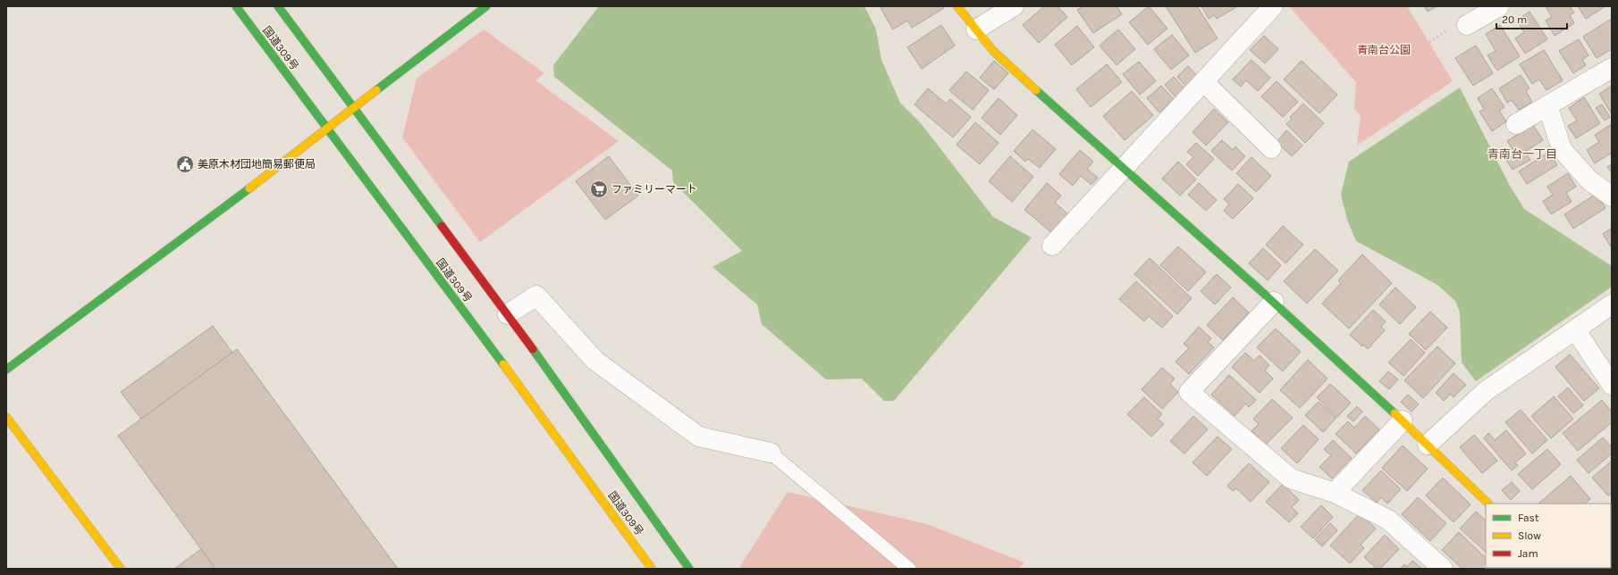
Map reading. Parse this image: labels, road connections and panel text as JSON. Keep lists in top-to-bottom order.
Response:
{
  "streets": {
    "main road": ["国道309号"]
  },
  "districts": ["青南台一丁目"],
  "parks": ["青南台公園"],
  "places": {
    "public building": ["美原木材団地簡易郵便局"],
    "supermarket": ["ファミリーマート"]
  },
  "legend": ["Fast", "Slow", "Jam"],
  "scale_bar": "20 m"
}
